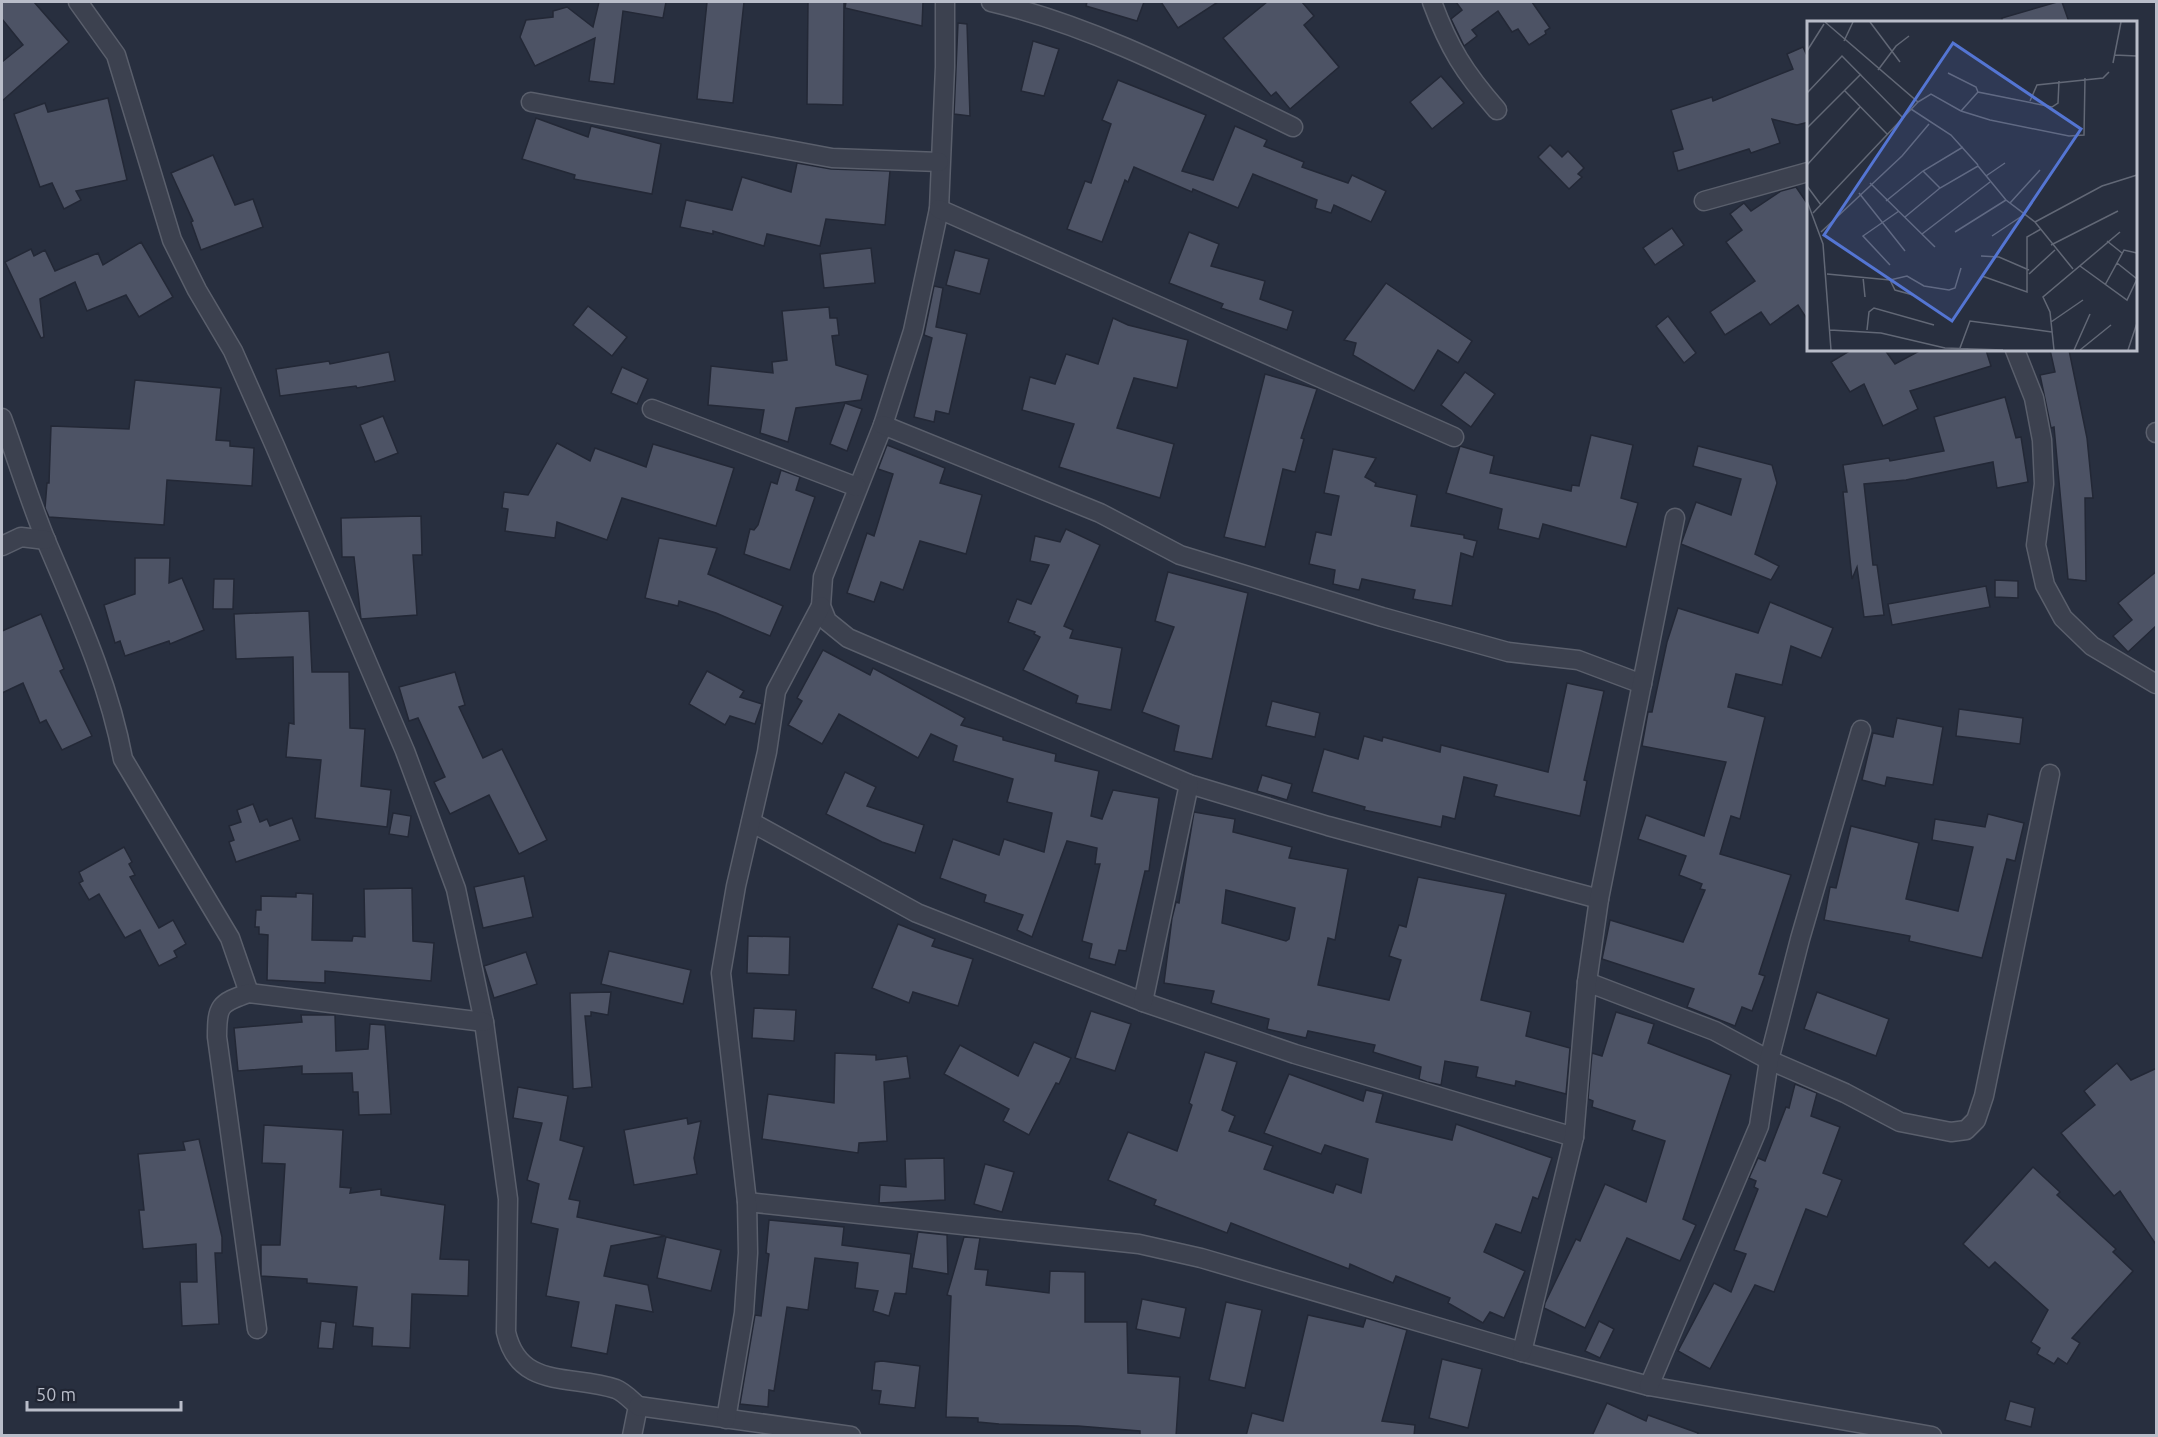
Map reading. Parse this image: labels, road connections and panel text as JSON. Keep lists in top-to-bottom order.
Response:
{
  "scale_bar": "50 m"
}
